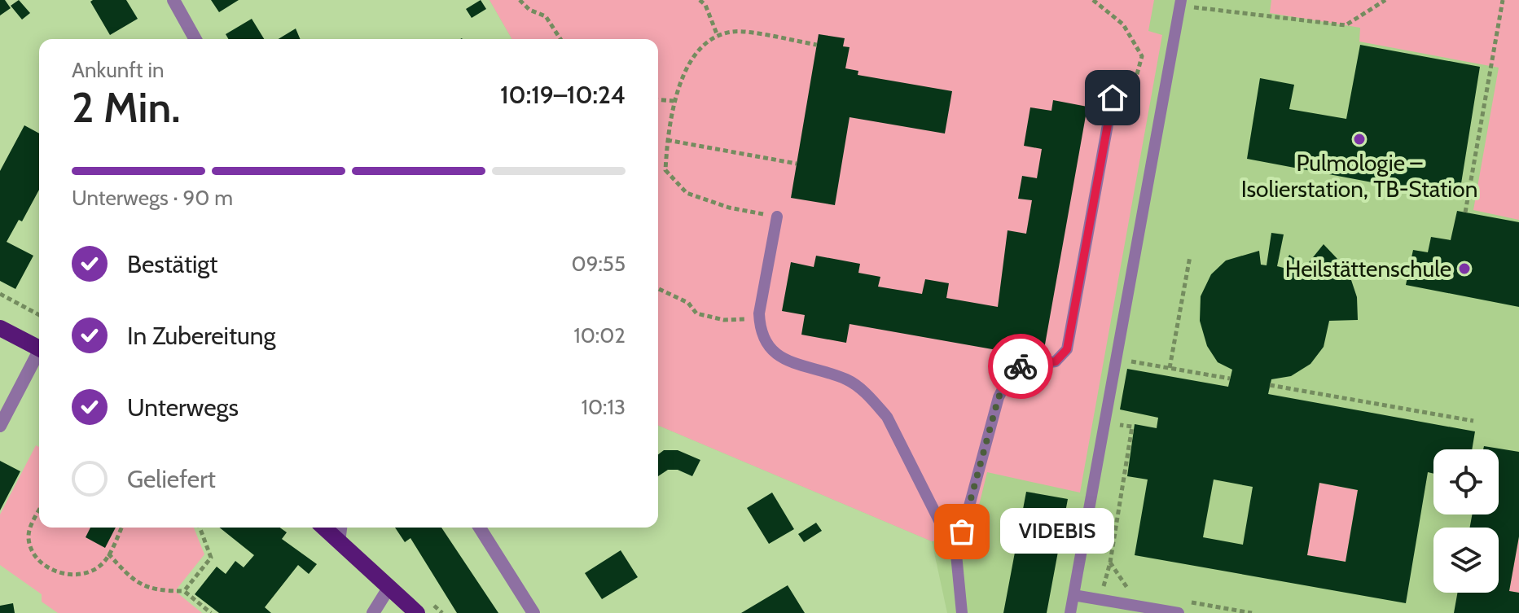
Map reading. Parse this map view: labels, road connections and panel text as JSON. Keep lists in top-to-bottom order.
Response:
{
  "places": ["Pulmologie – Isolierstation, TB-Station", "Heilstättenschule", "VIDEBIS"],
  "page": {
    "heading": ["2 Min.", "Ankunft in", "10:19–10:24"],
    "bar": "Unterwegs · 90 m",
    "list": [
      ["Bestätigt", "09:55"],
      ["In Zubereitung", "10:02"],
      ["Unterwegs", "10:13"],
      "Geliefert"
    ],
    "bubble": "VIDEBIS"
  }
}
